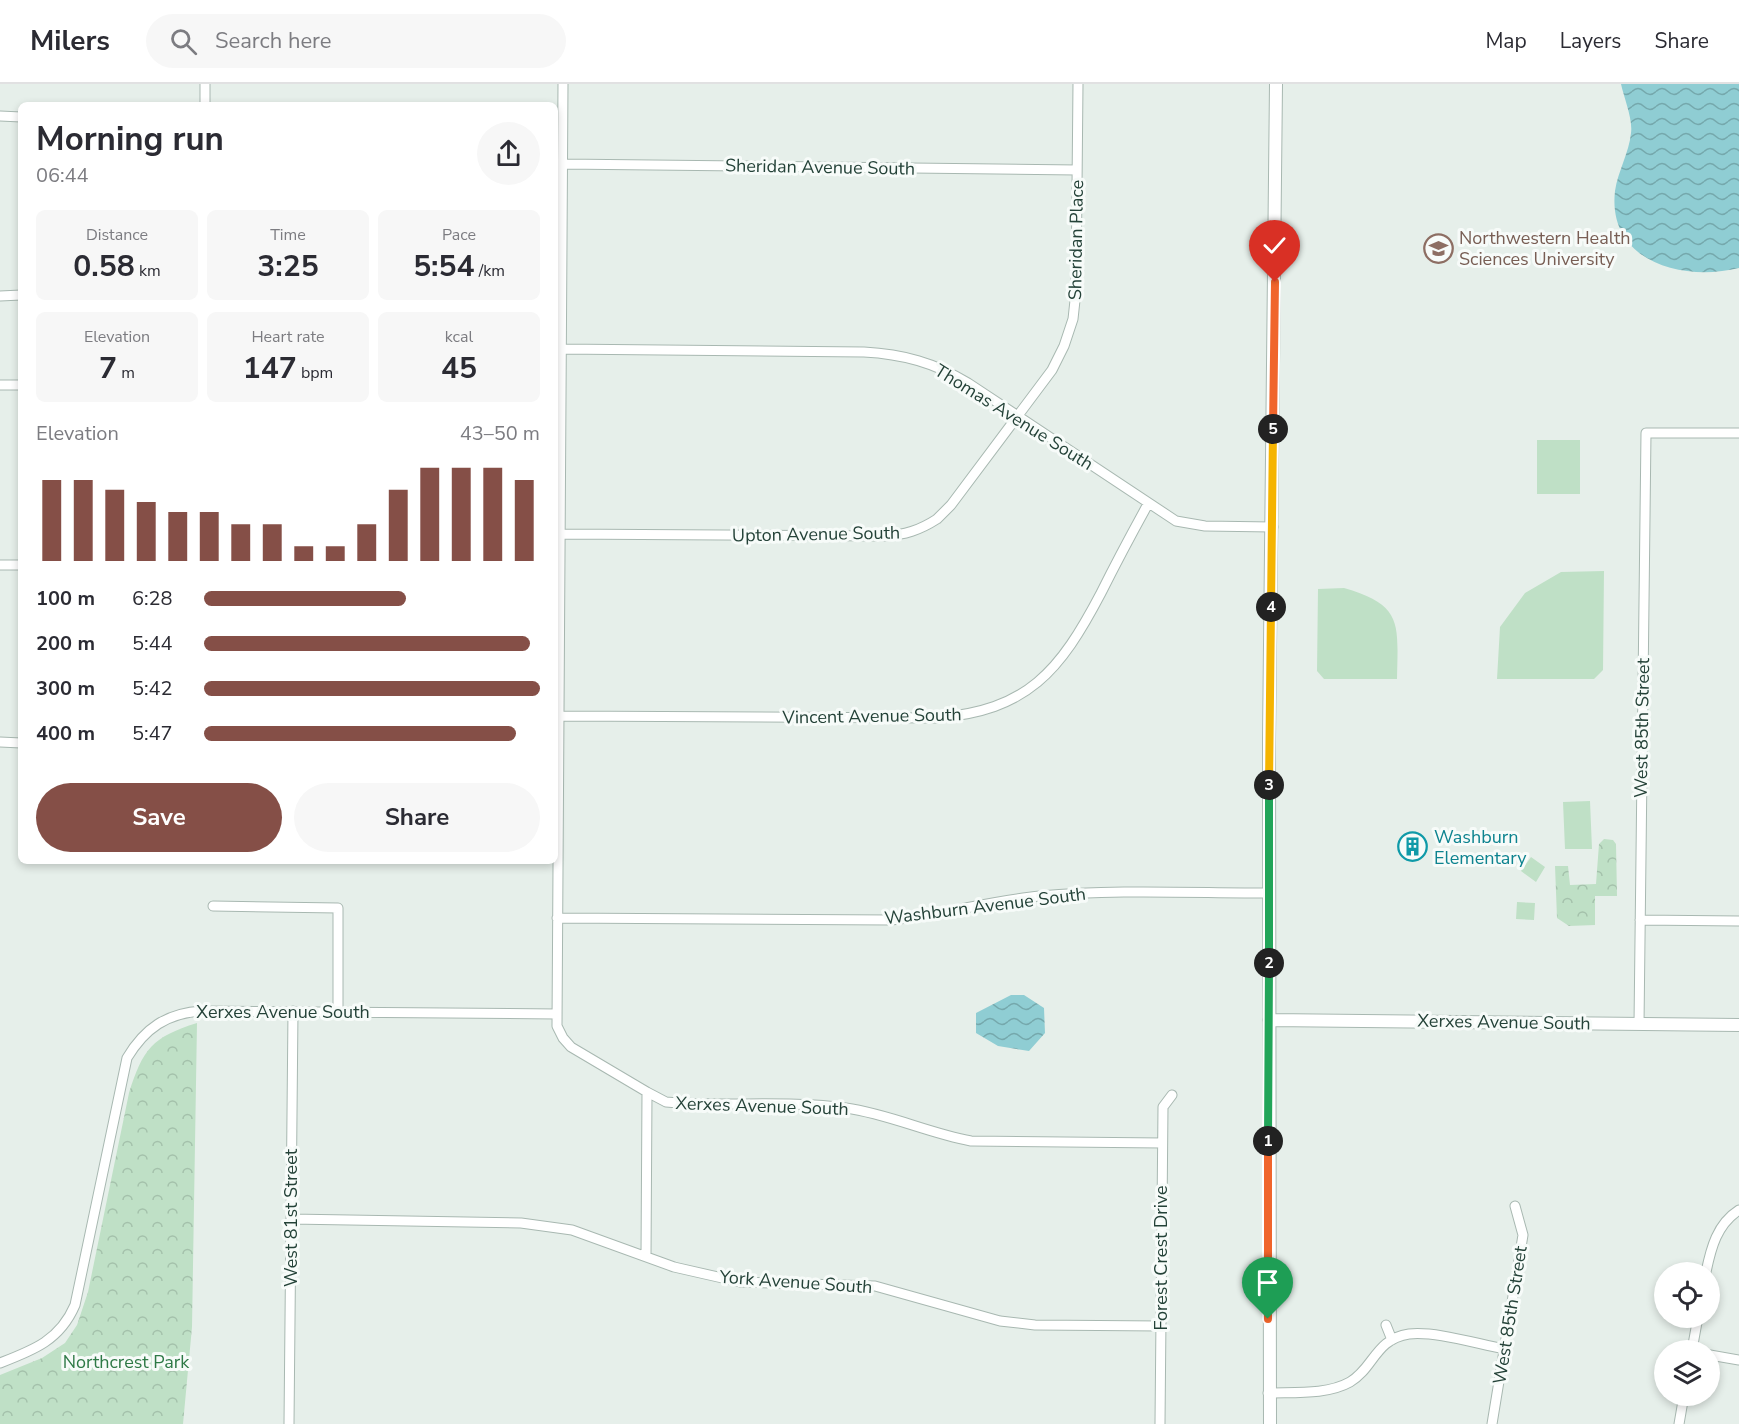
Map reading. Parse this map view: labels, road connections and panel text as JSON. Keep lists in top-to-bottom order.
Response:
{
  "streets": {
    "street": [
      "Sheridan Avenue South",
      "Sheridan Place",
      "Thomas Avenue South",
      "Upton Avenue South",
      "Vincent Avenue South",
      "West 85th Street",
      "Washburn Avenue South",
      "Xerxes Avenue South",
      "West 81st Street",
      "Forest Crest Drive",
      "York Avenue South"
    ]
  },
  "crossings": [
    ["Sheridan Avenue South", "Sheridan Place"],
    ["Sheridan Avenue South", "Xerxes Avenue South"],
    ["Sheridan Place", "Thomas Avenue South"],
    ["Sheridan Place", "Upton Avenue South"],
    ["Thomas Avenue South", "Upton Avenue South"],
    ["Thomas Avenue South", "Vincent Avenue South"],
    ["Thomas Avenue South", "Xerxes Avenue South"],
    ["Upton Avenue South", "Xerxes Avenue South"],
    ["Vincent Avenue South", "Xerxes Avenue South"],
    ["West 85th Street", "Xerxes Avenue South"],
    ["Washburn Avenue South", "Xerxes Avenue South"],
    ["Xerxes Avenue South", "West 81st Street"],
    ["Xerxes Avenue South", "Forest Crest Drive"],
    ["West 81st Street", "York Avenue South"],
    ["Forest Crest Drive", "York Avenue South"]
  ],
  "parks": ["Northcrest Park"],
  "places": {
    "school or university": ["Northwestern Health Sciences University"],
    "building": ["Washburn Elementary"]
  },
  "page": {
    "header": "Milers",
    "search": "Search here",
    "nav": ["Map", "Layers", "Share"],
    "heading": ["Morning run", "06:44"],
    "stats": [
      ["Distance", "0.58 km"],
      ["Time", "3:25"],
      ["Pace", "5:54 /km"],
      ["Elevation", "7 m"],
      ["Heart rate", "147 bpm"],
      ["kcal", "45"]
    ],
    "chart": ["Elevation", "43–50 m"],
    "pins": [
      "5",
      "4",
      "3",
      "2",
      "1"
    ],
    "list": [
      {
        "name": "100 m",
        "note": "6:28"
      },
      {
        "name": "200 m",
        "note": "5:44"
      },
      {
        "name": "300 m",
        "note": "5:42"
      },
      {
        "name": "400 m",
        "note": "5:47"
      }
    ],
    "buttons": ["Save", "Share"]
  }
}
